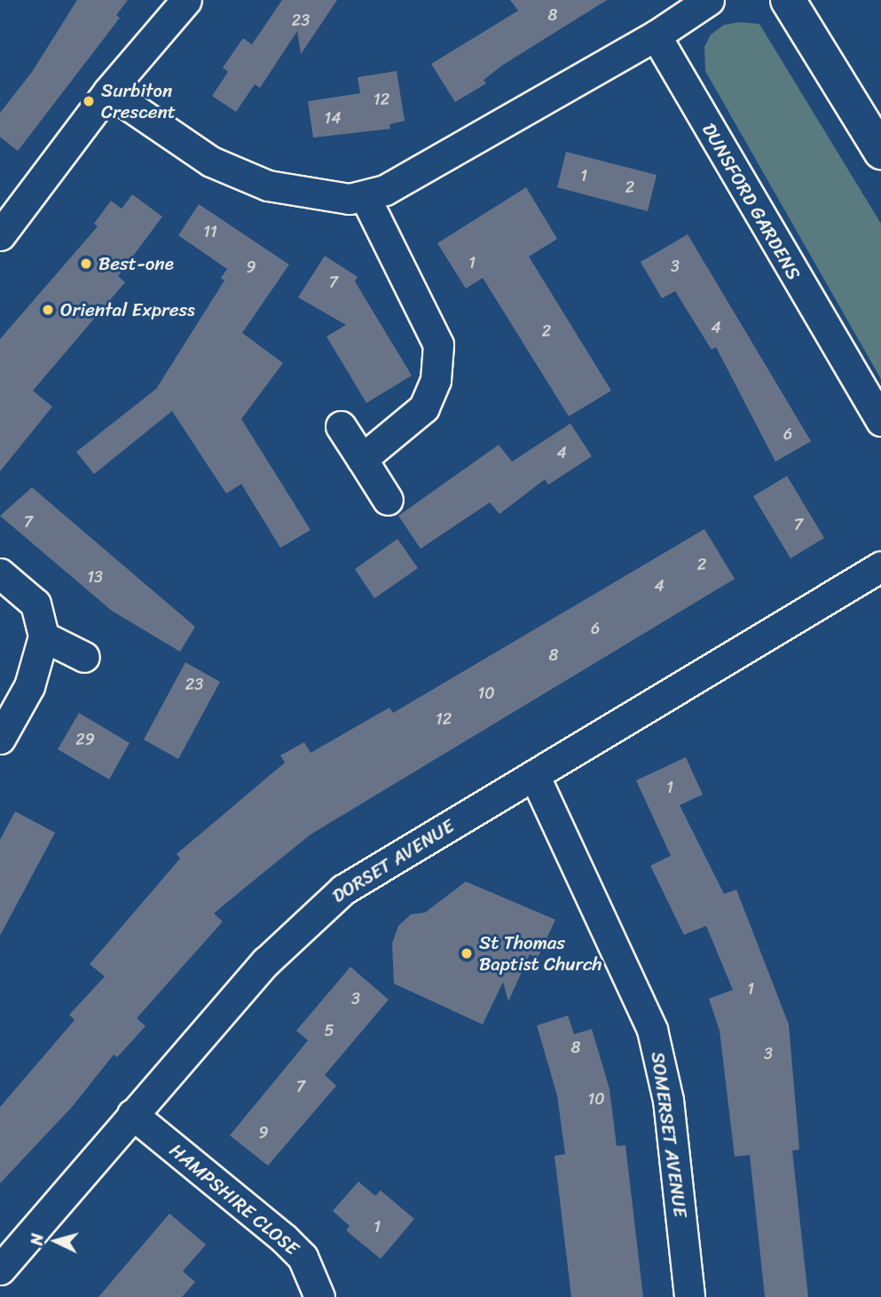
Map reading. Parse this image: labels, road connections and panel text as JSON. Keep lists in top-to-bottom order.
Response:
{
  "streets": {
    "street": [
      "DUNSFORD GARDENS",
      "DORSET AVENUE",
      "SOMERSET AVENUE",
      "HAMPSHIRE CLOSE"
    ]
  },
  "crossings": [
    ["DORSET AVENUE", "SOMERSET AVENUE"],
    ["DORSET AVENUE", "HAMPSHIRE CLOSE"]
  ],
  "places": [
    "Surbiton Crescent",
    "Best-one",
    "Oriental Express",
    "St Thomas Baptist Church"
  ],
  "house_numbers": [
    "8",
    "23",
    "12",
    "14",
    "1",
    "2",
    "11",
    "1",
    "3",
    "9",
    "7",
    "4",
    "2",
    "6",
    "4",
    "7",
    "7",
    "2",
    "13",
    "4",
    "6",
    "8",
    "23",
    "10",
    "12",
    "29",
    "1",
    "1",
    "3",
    "5",
    "8",
    "3",
    "7",
    "10",
    "9",
    "1"
  ],
  "north": "left"
}
